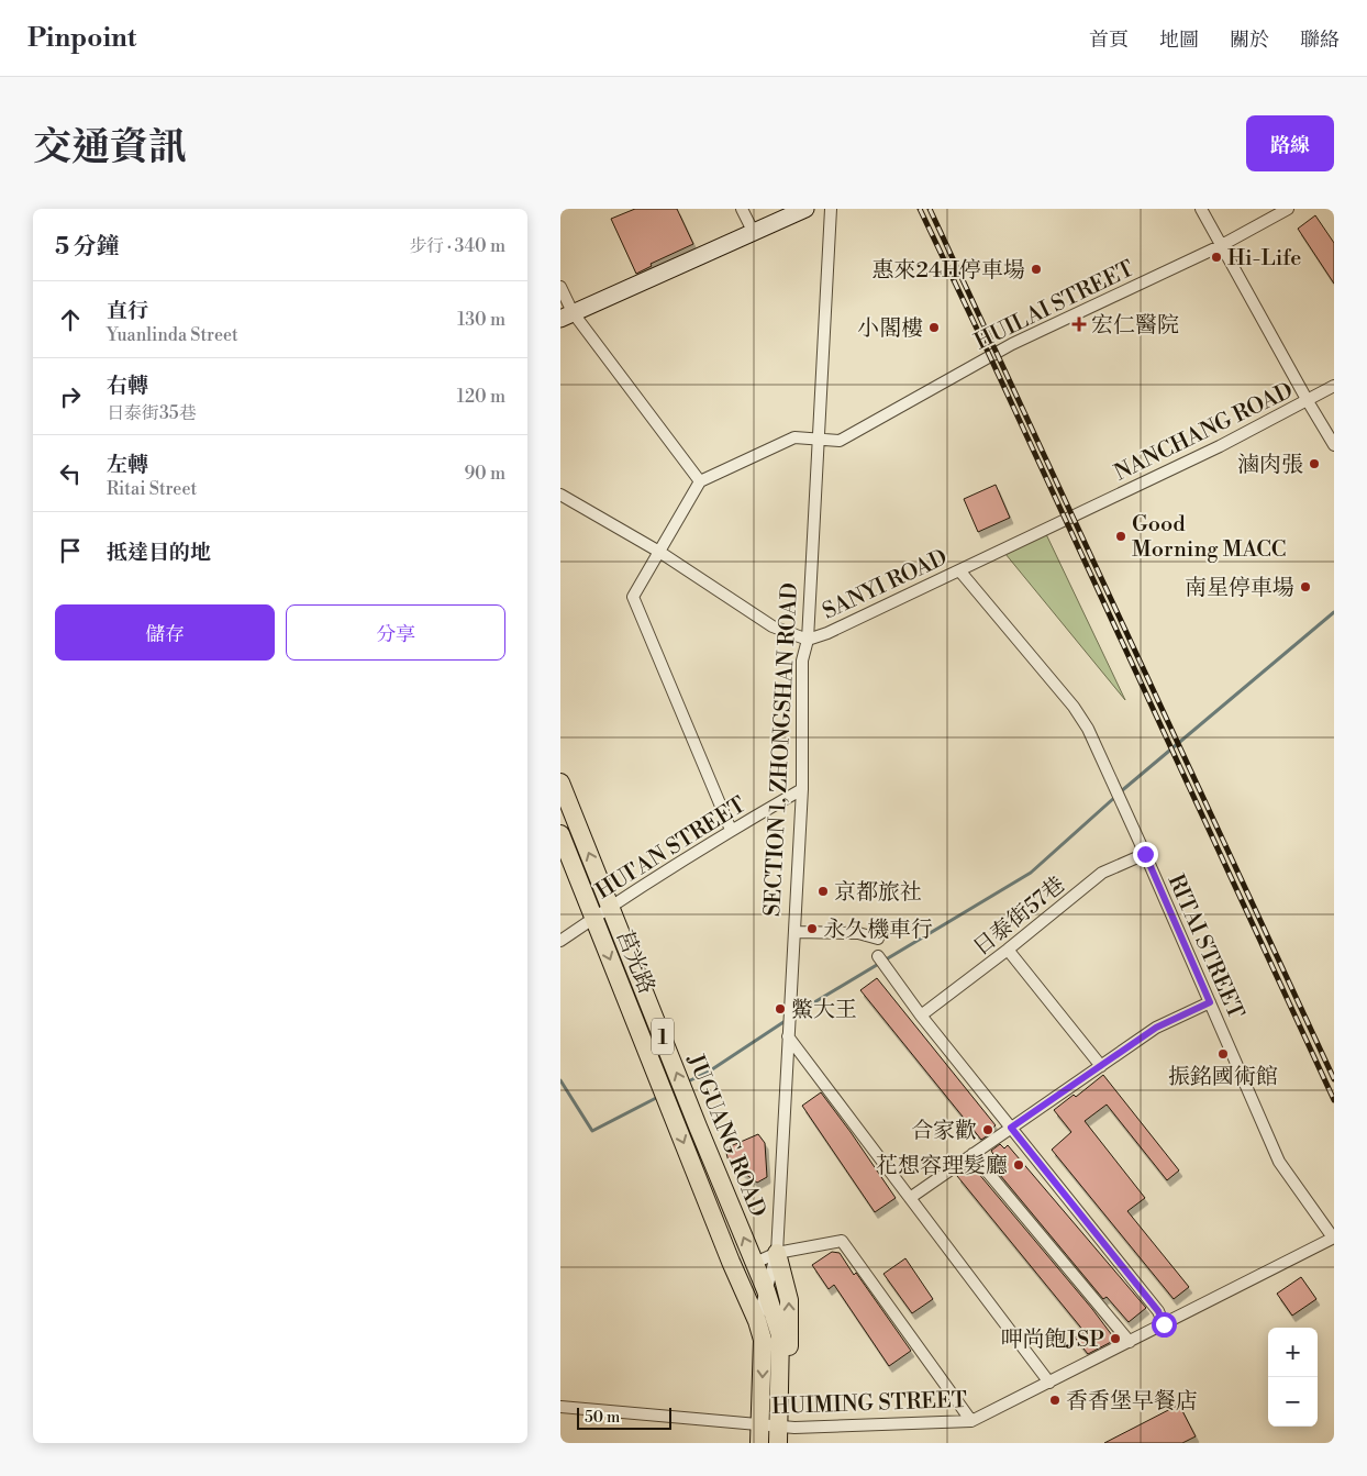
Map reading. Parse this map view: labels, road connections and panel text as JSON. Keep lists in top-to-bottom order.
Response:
{
  "streets": {
    "main road": [
      "SECTION 1, ZHONGSHAN ROAD",
      "莒光路",
      "1",
      "JUGUANG ROAD"
    ],
    "street": [
      "HUILAI STREET",
      "NANCHANG ROAD",
      "SANYI ROAD",
      "HUI'AN STREET",
      "日泰街57巷",
      "RITAI STREET",
      "HUIMING STREET"
    ]
  },
  "crossings": [
    ["HUILAI STREET", "SECTION 1, ZHONGSHAN ROAD"],
    ["NANCHANG ROAD", "SANYI ROAD"],
    ["SANYI ROAD", "SECTION 1, ZHONGSHAN ROAD"],
    ["SANYI ROAD", "RITAI STREET"],
    ["SECTION 1, ZHONGSHAN ROAD", "HUI'AN STREET"],
    ["SECTION 1, ZHONGSHAN ROAD", "莒光路"],
    ["SECTION 1, ZHONGSHAN ROAD", "JUGUANG ROAD"],
    ["SECTION 1, ZHONGSHAN ROAD", "HUIMING STREET"],
    ["HUI'AN STREET", "莒光路"],
    ["HUI'AN STREET", "JUGUANG ROAD"],
    ["日泰街57巷", "RITAI STREET"],
    ["RITAI STREET", "HUIMING STREET"]
  ],
  "one_way": ["莒光路", "JUGUANG ROAD"],
  "places": {
    "other": [
      "Hi-Life",
      "惠來24H停車場",
      "小閣樓",
      "滷肉張",
      "Good Morning MACC",
      "南星停車場",
      "京都旅社",
      "永久機車行",
      "鱉大王",
      "振銘國術館",
      "合家歡",
      "花想容理髮廳",
      "呷尚飽JSP",
      "香香堡早餐店"
    ],
    "health": ["宏仁醫院"]
  },
  "scale_bar": "50 m",
  "page": {
    "header": "Pinpoint",
    "nav": [
      "首頁",
      "地圖",
      "關於",
      "聯絡"
    ],
    "title": "交通資訊",
    "buttons": [
      "路線",
      ["儲存", "分享"]
    ],
    "heading": ["5 分鐘", "步行 · 340 m"],
    "list": [
      ["直行", "Yuanlinda Street", "130 m"],
      ["右轉", "日泰街35巷", "120 m"],
      ["左轉", "Ritai Street", "90 m"],
      "抵達目的地"
    ],
    "map_buttons": ["+", "−"],
    "scale": "50 m"
  }
}
